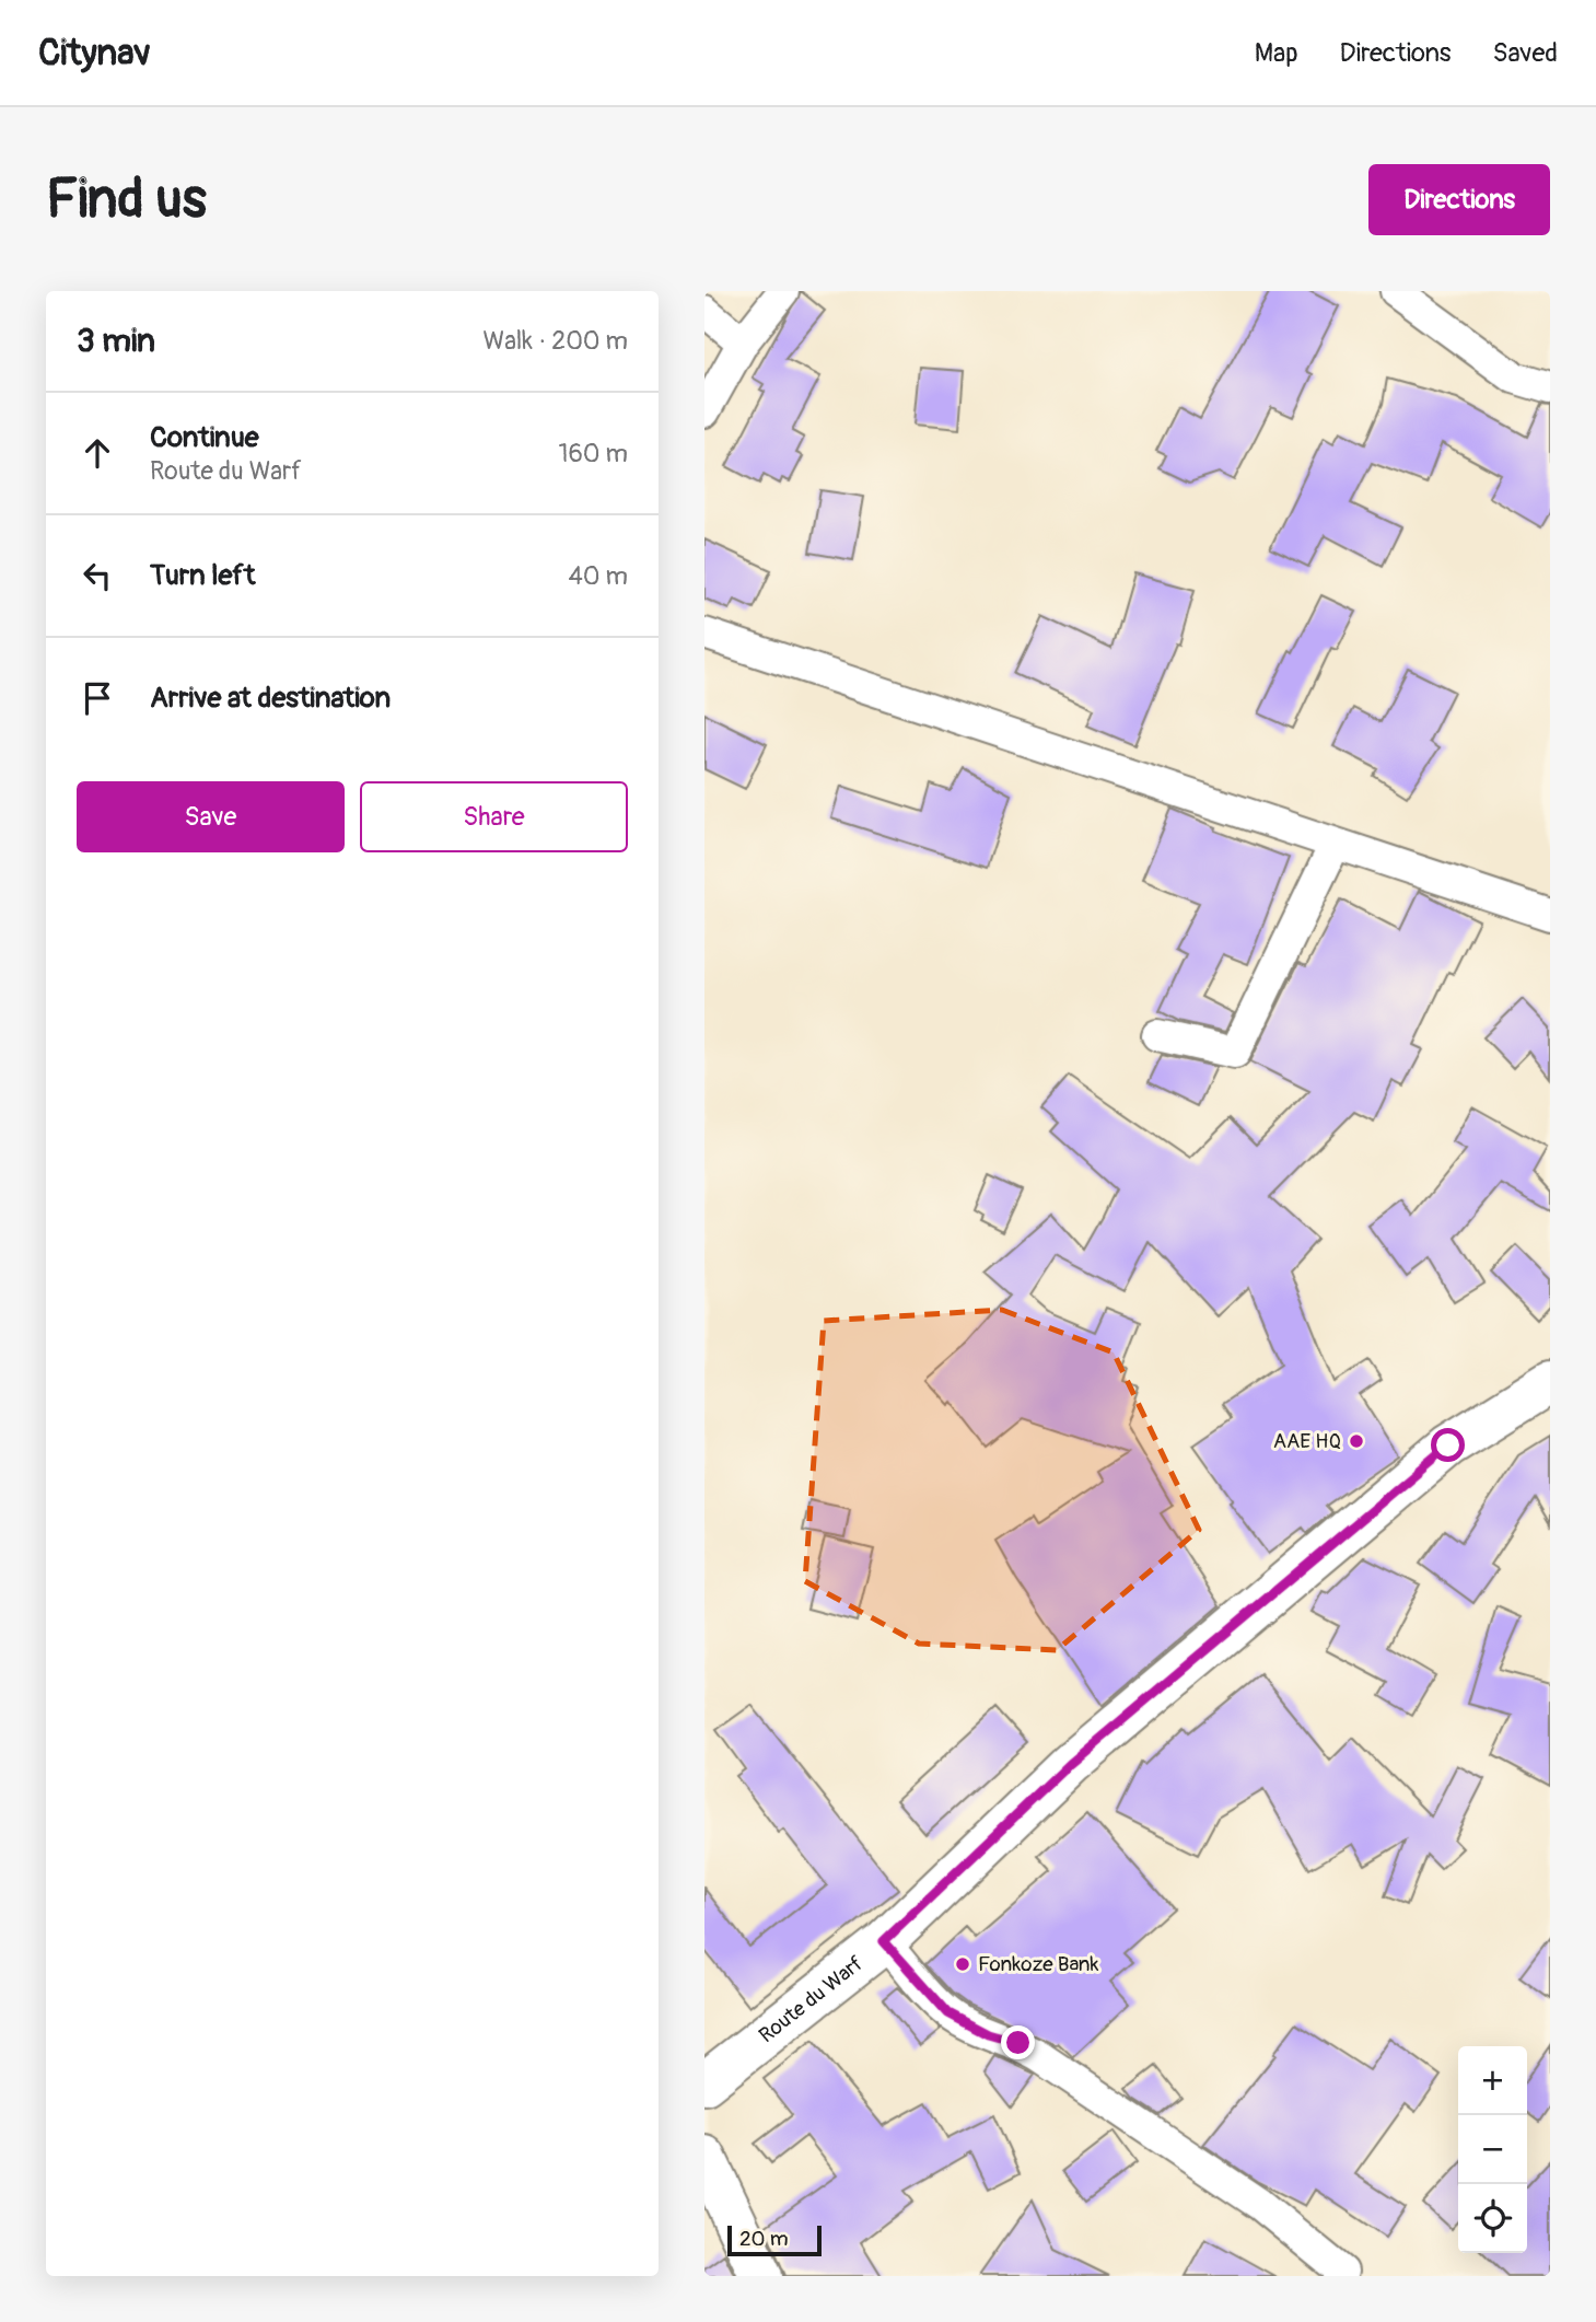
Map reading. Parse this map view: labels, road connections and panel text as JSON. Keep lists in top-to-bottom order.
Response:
{
  "streets": {
    "main road": ["Route du Warf"]
  },
  "places": ["AAE HQ", "Fonkoze Bank"],
  "scale_bar": "20 m",
  "page": {
    "header": "Citynav",
    "nav": ["Map", "Directions", "Saved"],
    "buttons": [
      "Directions",
      ["Save", "Share"]
    ],
    "title": "Find us",
    "heading": ["3 min", "Walk · 200 m"],
    "list": [
      ["Continue", "Route du Warf", "160 m"],
      ["Turn left", "40 m"],
      "Arrive at destination"
    ],
    "map_buttons": ["+", "−"],
    "scale": "20 m"
  }
}
